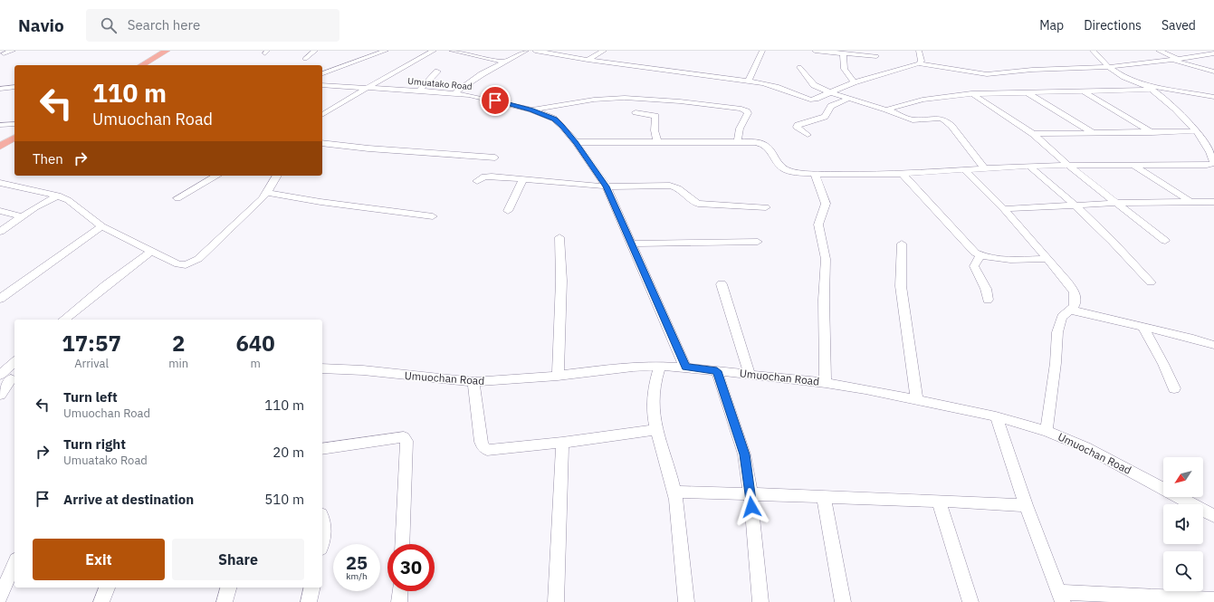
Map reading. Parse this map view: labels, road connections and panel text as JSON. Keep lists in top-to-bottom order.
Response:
{
  "streets": {
    "street": ["Umuatako Road", "Umuochan Road"]
  },
  "crossings": [
    ["Umuatako Road", "Umuochan Road"]
  ],
  "north": "bottom left",
  "page": {
    "header": "Navio",
    "search": "Search here",
    "nav": ["Map", "Directions", "Saved"],
    "turn": ["110 m", "Umuochan Road"],
    "then": "Then",
    "eta": [
      "17:57",
      "Arrival",
      "2",
      "min",
      "640",
      "m"
    ],
    "list": [
      {
        "name": "Turn left",
        "note": "Umuochan Road",
        "value": "110 m"
      },
      {
        "name": "Turn right",
        "note": "Umuatako Road",
        "value": "20 m"
      },
      {
        "name": "Arrive at destination",
        "value": "510 m"
      }
    ],
    "buttons": ["Exit", "Share"],
    "speed": "25 km/h",
    "limit": "30"
  }
}
